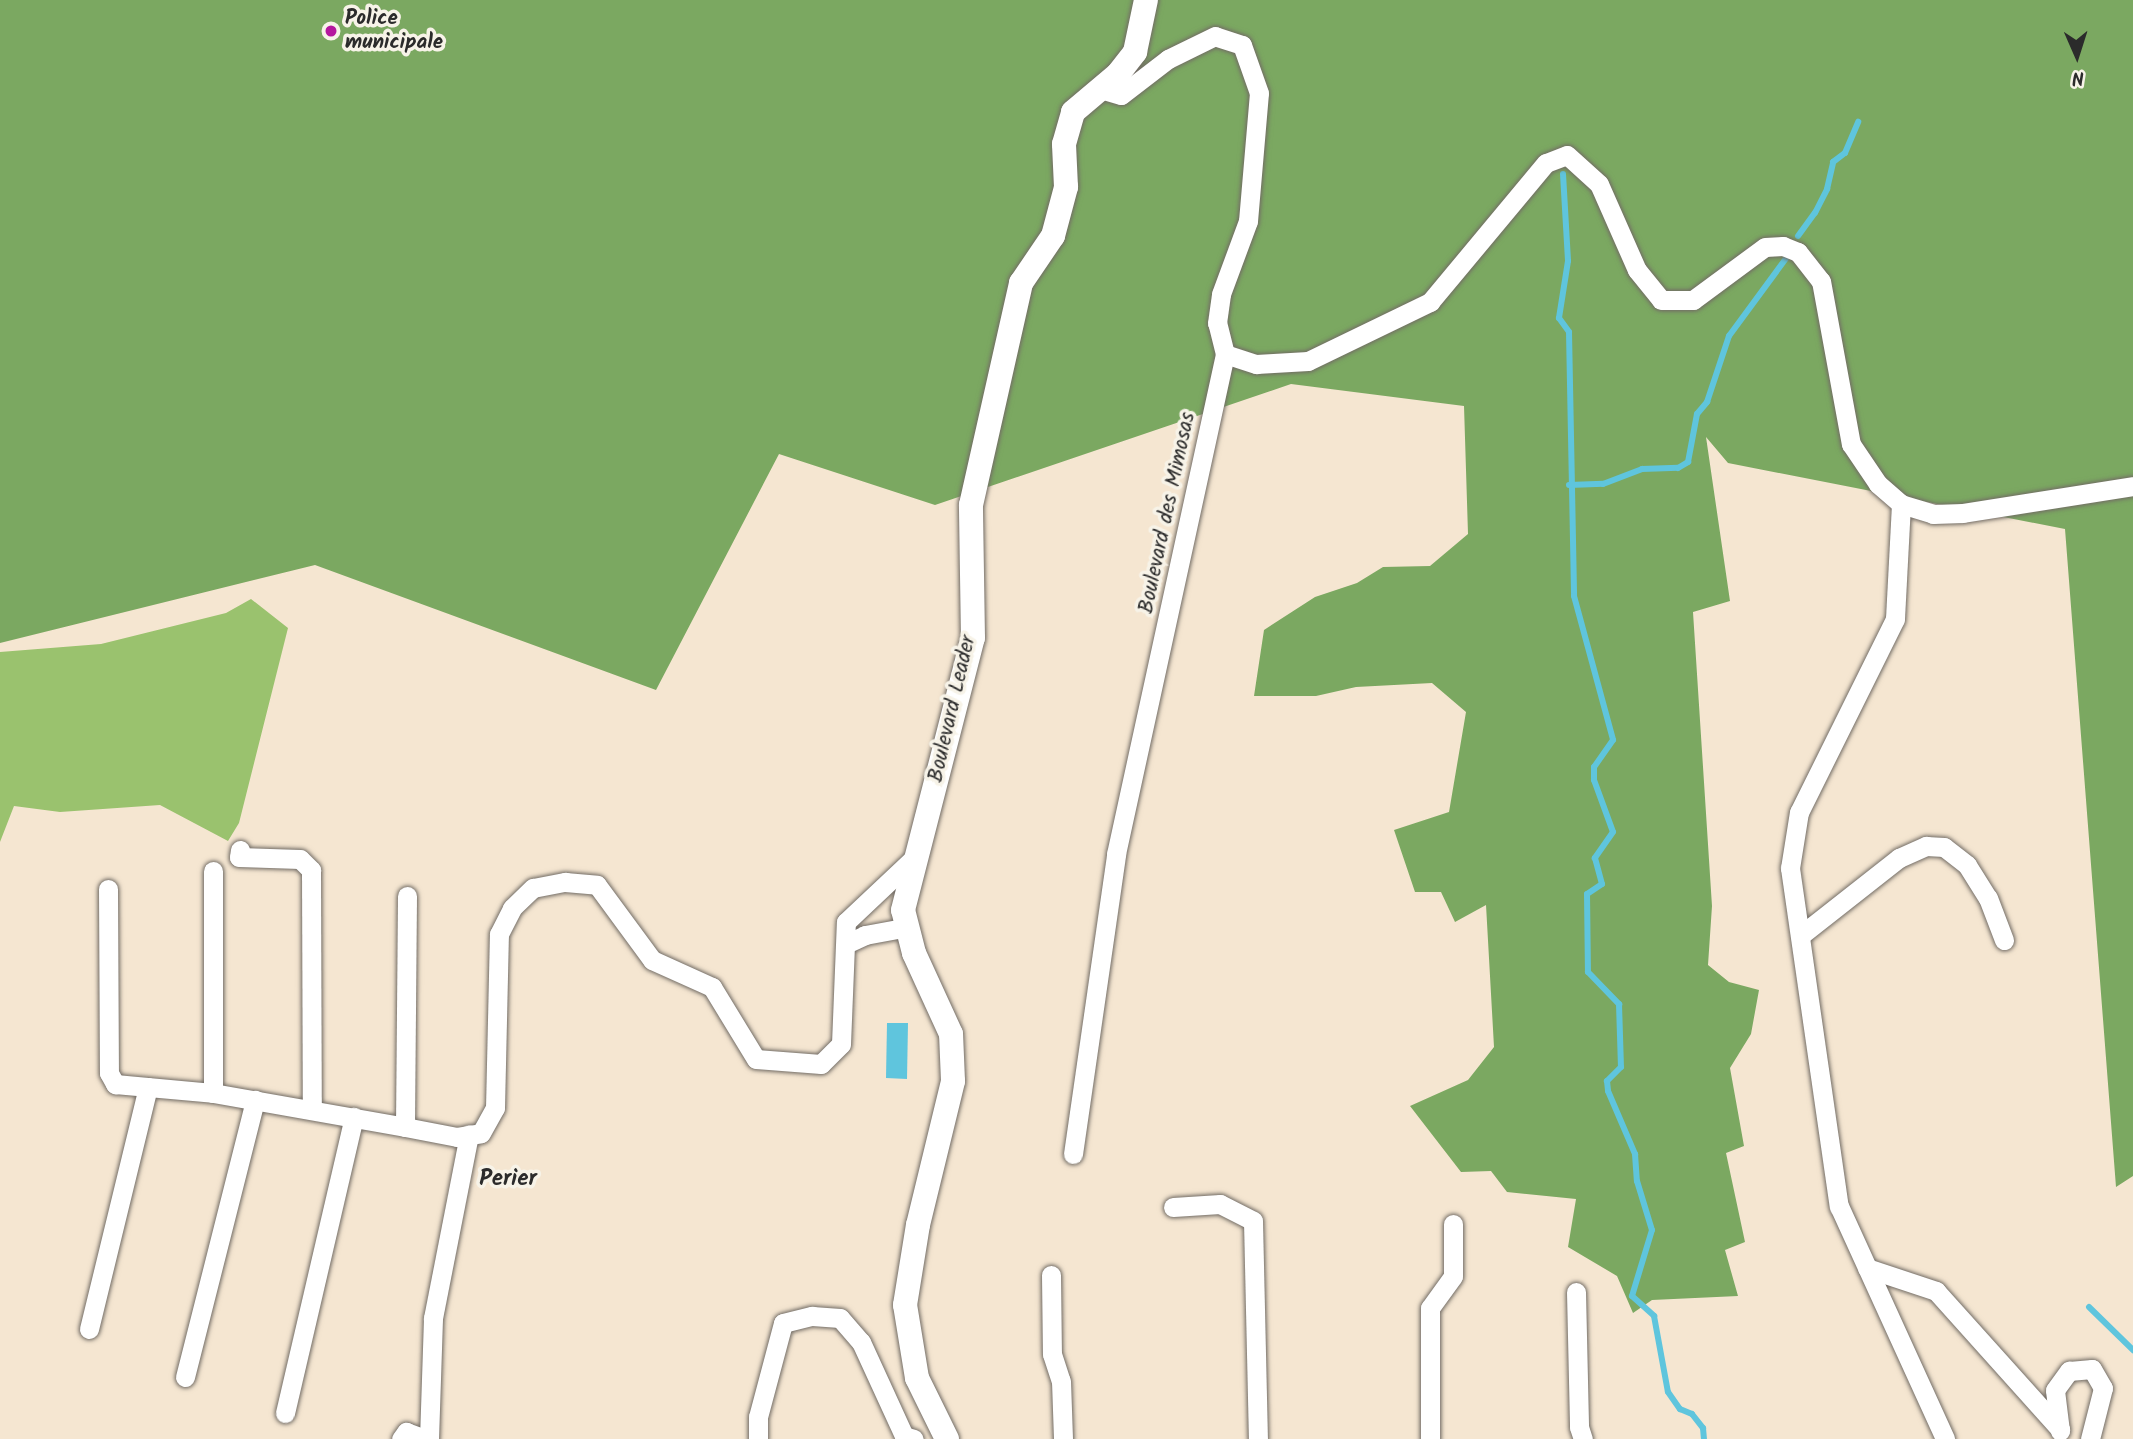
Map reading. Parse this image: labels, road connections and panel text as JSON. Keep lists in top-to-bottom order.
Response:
{
  "streets": {
    "street": ["Boulevard des Mimosas", "Boulevard Leader"]
  },
  "crossings": [
    ["Boulevard des Mimosas", "Boulevard Leader"]
  ],
  "districts": ["Perier"],
  "places": ["Police municipale"],
  "north": "bottom"
}
